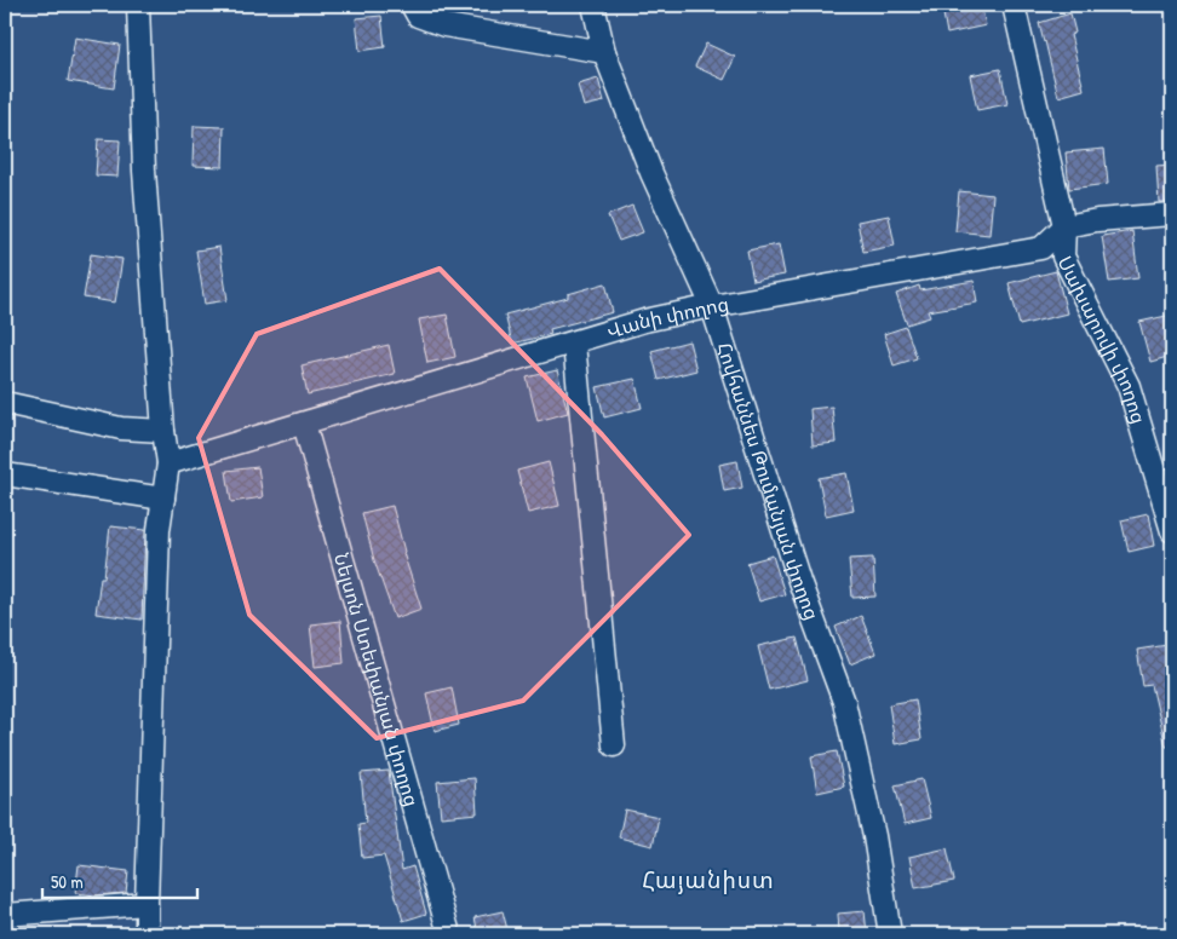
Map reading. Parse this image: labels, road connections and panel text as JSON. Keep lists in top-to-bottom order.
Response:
{
  "streets": {
    "street": [
      "Վանի փողոց",
      "Սախարովի փողոց",
      "Հովհաննես Թումանյան փողոց",
      "Նելսոն Ստեփանյան փողոց"
    ]
  },
  "crossings": [
    ["Վանի փողոց", "Սախարովի փողոց"],
    ["Վանի փողոց", "Հովհաննես Թումանյան փողոց"],
    ["Վանի փողոց", "Նելսոն Ստեփանյան փողոց"]
  ],
  "districts": ["Հայանիստ"],
  "scale_bar": "50 m"
}
